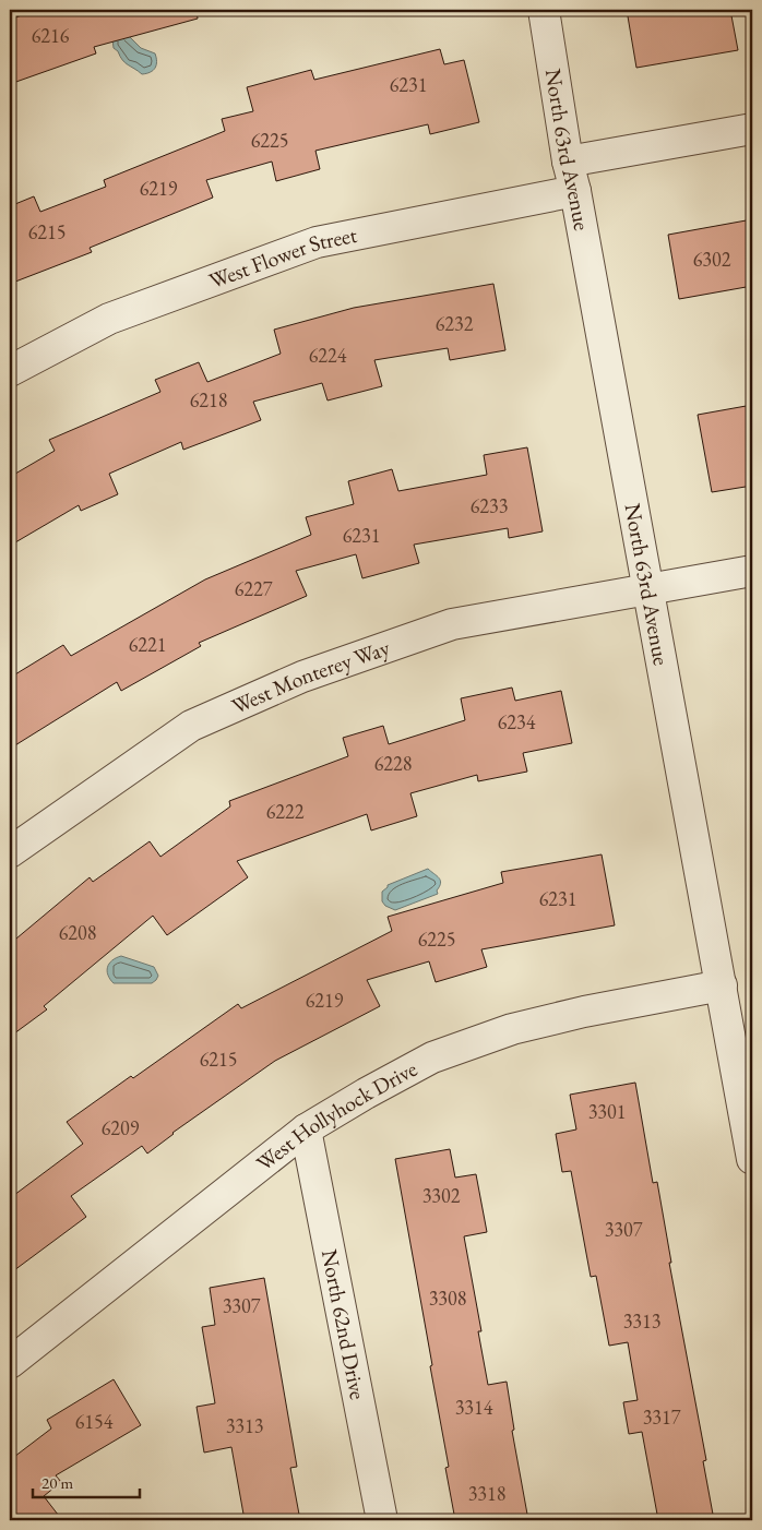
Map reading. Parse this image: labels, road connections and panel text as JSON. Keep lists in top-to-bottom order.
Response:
{
  "streets": {
    "street": [
      "North 63rd Avenue",
      "West Flower Street",
      "West Monterey Way",
      "West Hollyhock Drive",
      "North 62nd Drive"
    ]
  },
  "crossings": [
    ["North 63rd Avenue", "West Flower Street"],
    ["North 63rd Avenue", "West Monterey Way"],
    ["North 63rd Avenue", "West Hollyhock Drive"],
    ["West Hollyhock Drive", "North 62nd Drive"]
  ],
  "house_numbers": [
    "6216",
    "6231",
    "6225",
    "6219",
    "6215",
    "6302",
    "6232",
    "6224",
    "6218",
    "6233",
    "6231",
    "6227",
    "6221",
    "6234",
    "6228",
    "6222",
    "6231",
    "6208",
    "6225",
    "6219",
    "6215",
    "3301",
    "6209",
    "3302",
    "3307",
    "3308",
    "3307",
    "3313",
    "3314",
    "3317",
    "6154",
    "3313",
    "3318"
  ],
  "scale_bar": "20 m"
}
